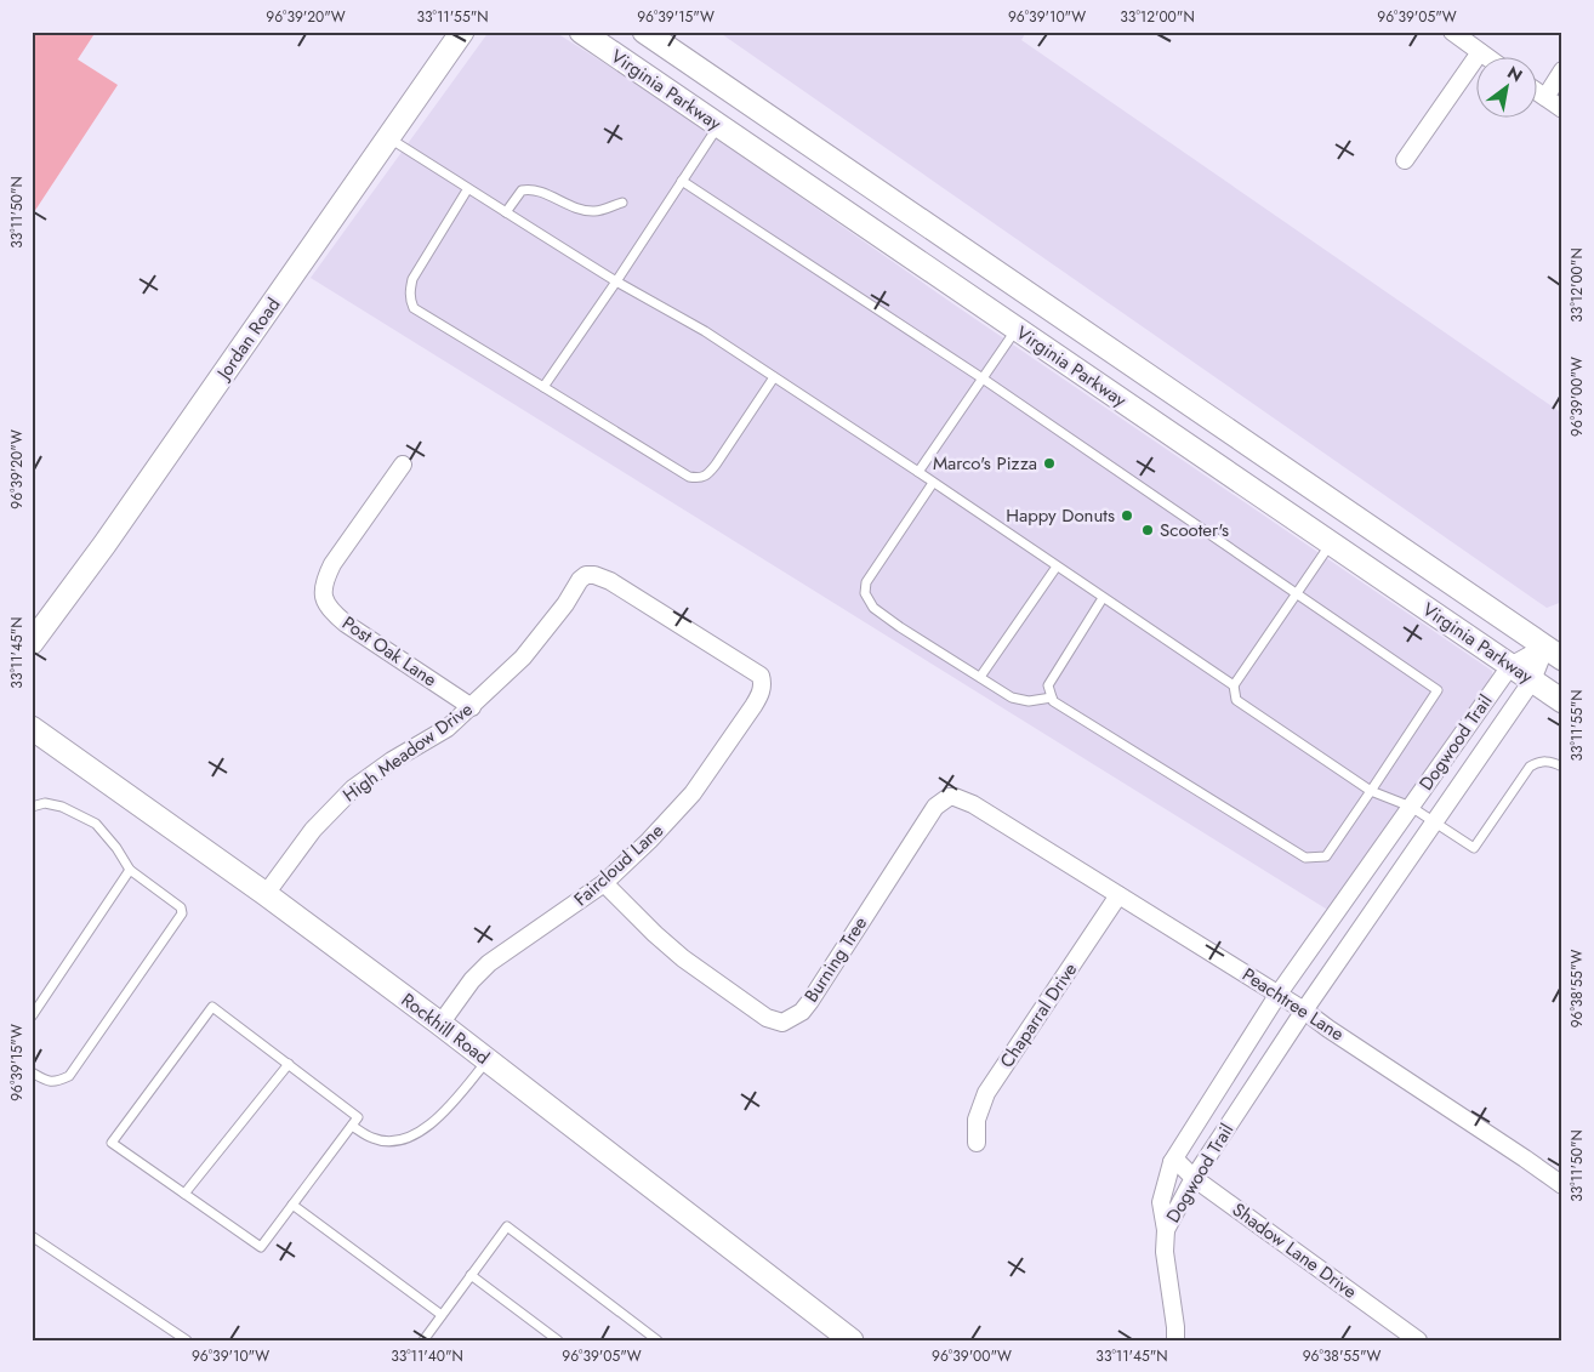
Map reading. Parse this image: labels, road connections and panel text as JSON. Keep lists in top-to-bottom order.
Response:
{
  "streets": {
    "main road": ["Virginia Parkway", "Jordan Road", "Rockhill Road"],
    "street": [
      "Post Oak Lane",
      "Dogwood Trail",
      "High Meadow Drive",
      "Faircloud Lane",
      "Burning Tree",
      "Peachtree Lane",
      "Chaparral Drive",
      "Shadow Lane Drive"
    ]
  },
  "crossings": [
    ["Virginia Parkway", "Dogwood Trail"],
    ["Post Oak Lane", "High Meadow Drive"],
    ["Dogwood Trail", "Peachtree Lane"],
    ["Dogwood Trail", "Shadow Lane Drive"],
    ["High Meadow Drive", "Faircloud Lane"],
    ["High Meadow Drive", "Rockhill Road"],
    ["Faircloud Lane", "Burning Tree"],
    ["Faircloud Lane", "Rockhill Road"],
    ["Burning Tree", "Peachtree Lane"],
    ["Peachtree Lane", "Chaparral Drive"]
  ],
  "places": ["Marco's Pizza", "Happy Donuts", "Scooter's"],
  "north": "top right",
  "coordinates": [
    "96°39'20\"W",
    "33°11'55\"N",
    "96°39'15\"W",
    "96°39'10\"W",
    "33°12'00\"N",
    "96°39'05\"W",
    "33°11'50\"N",
    "96°39'00\"W",
    "33°11'45\"N",
    "96°38'55\"W",
    "33°11'40\"N"
  ]
}
